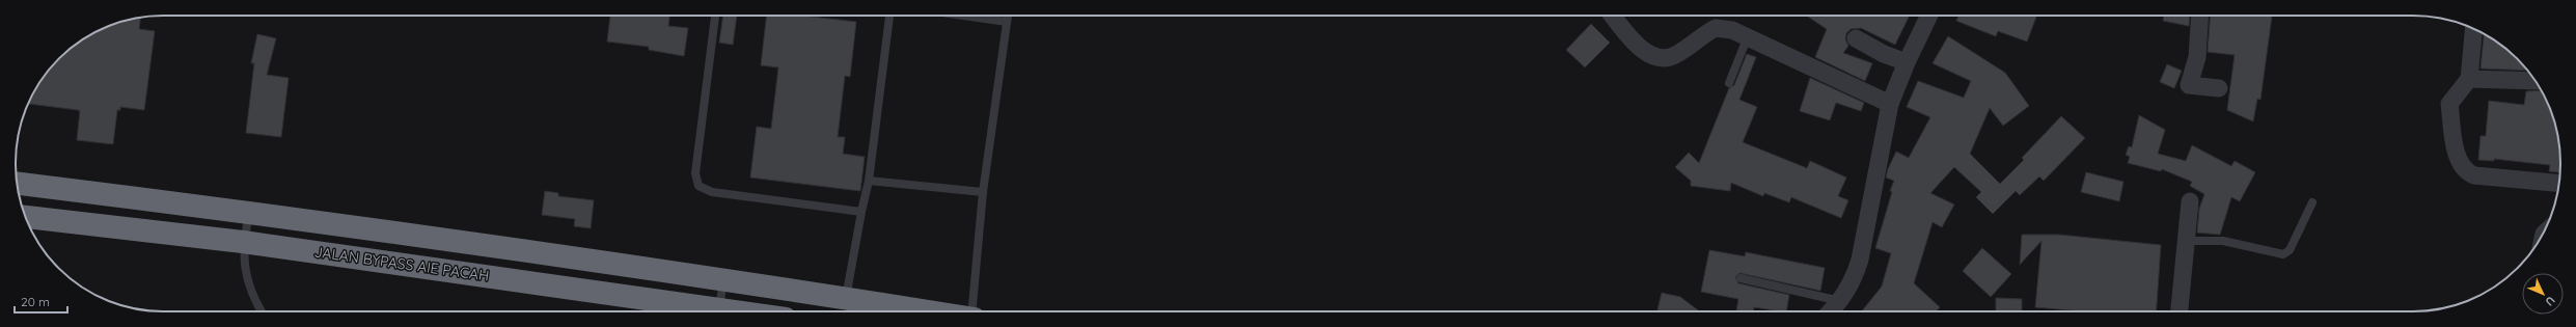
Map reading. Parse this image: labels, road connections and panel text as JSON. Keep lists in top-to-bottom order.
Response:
{
  "streets": {
    "highway": ["JALAN BYPASS AIE PACAH"]
  },
  "scale_bar": "20 m",
  "north": "bottom right"
}
